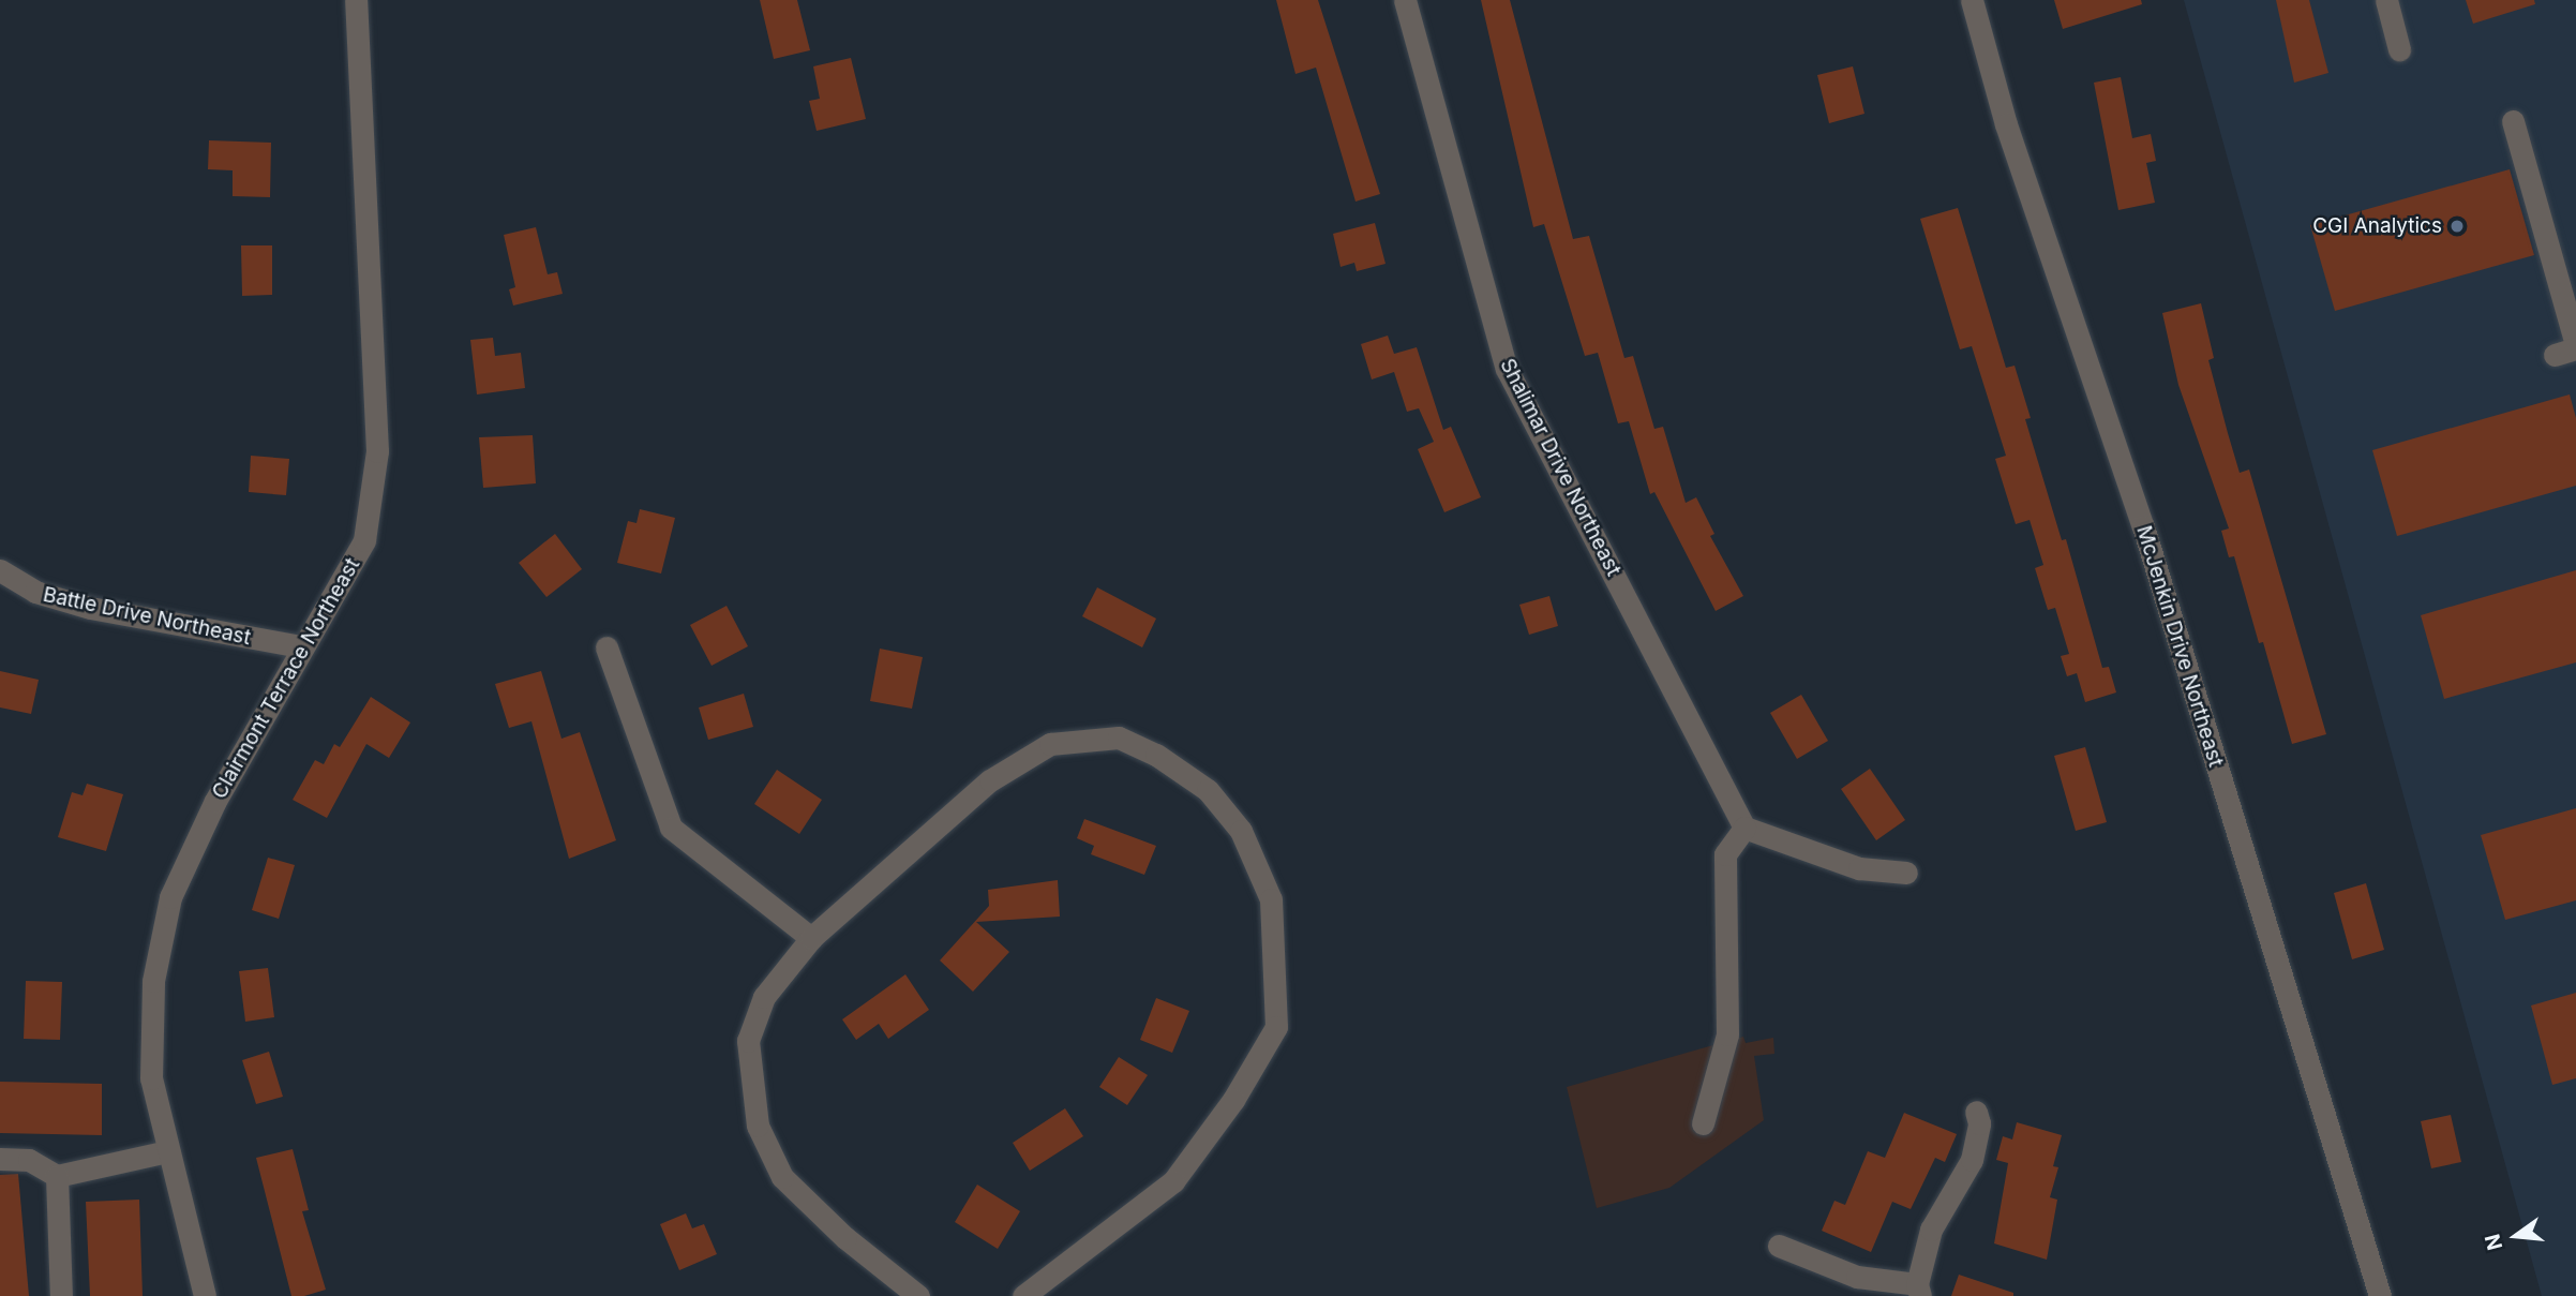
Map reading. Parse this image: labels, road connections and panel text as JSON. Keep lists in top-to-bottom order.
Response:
{
  "streets": {
    "street": [
      "Shalimar Drive Northeast",
      "Battle Drive Northeast",
      "McJenkin Drive Northeast",
      "Clairmont Terrace Northeast"
    ]
  },
  "crossings": [
    ["Battle Drive Northeast", "Clairmont Terrace Northeast"]
  ],
  "places": ["CGI Analytics"],
  "north": "left"
}
